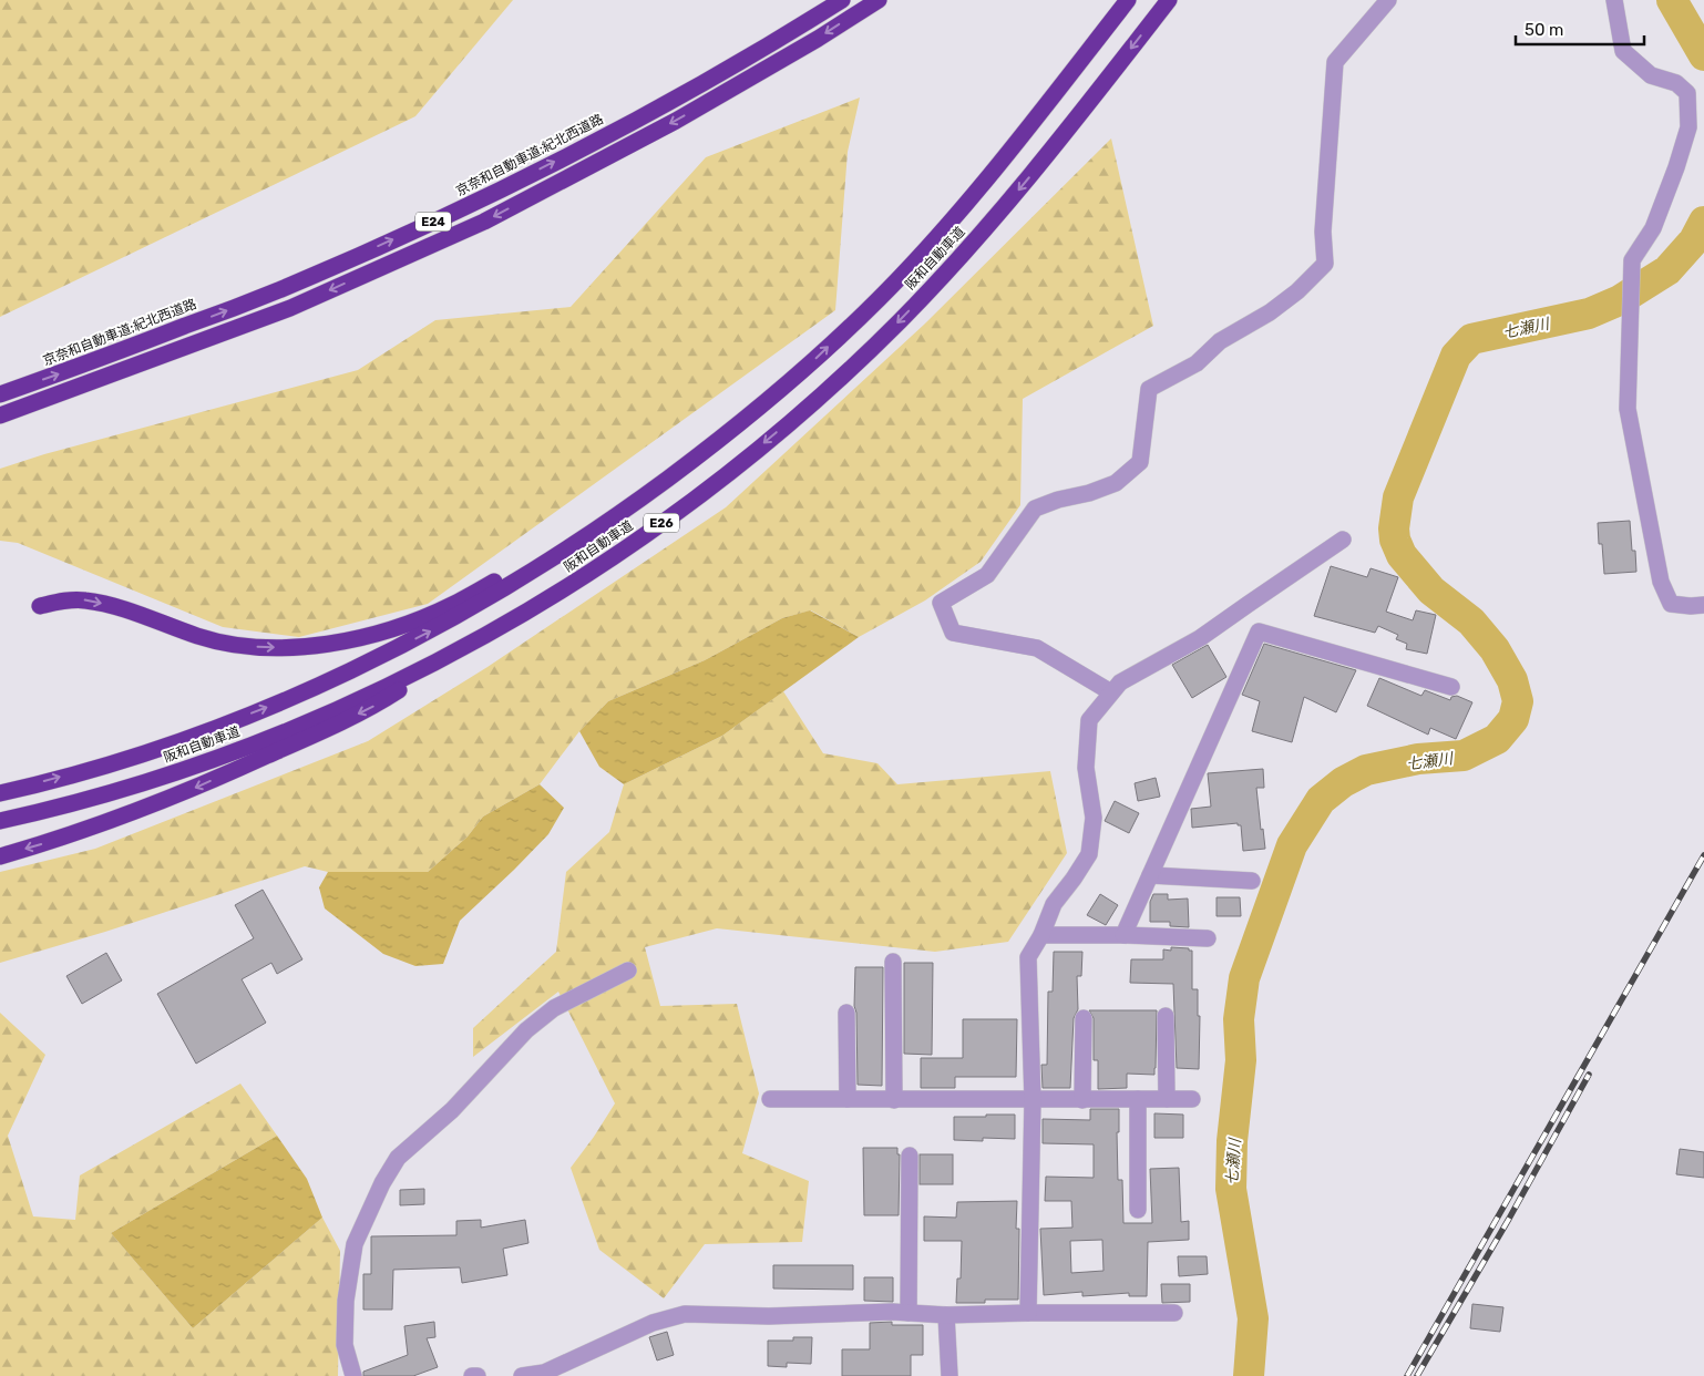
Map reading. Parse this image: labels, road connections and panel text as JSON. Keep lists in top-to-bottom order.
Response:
{
  "streets": {
    "highway": [
      "京奈和自動車道;紀北西道路",
      "E24",
      "阪和自動車道",
      "E26"
    ]
  },
  "water": ["七瀬川"],
  "scale_bar": "50 m"
}
